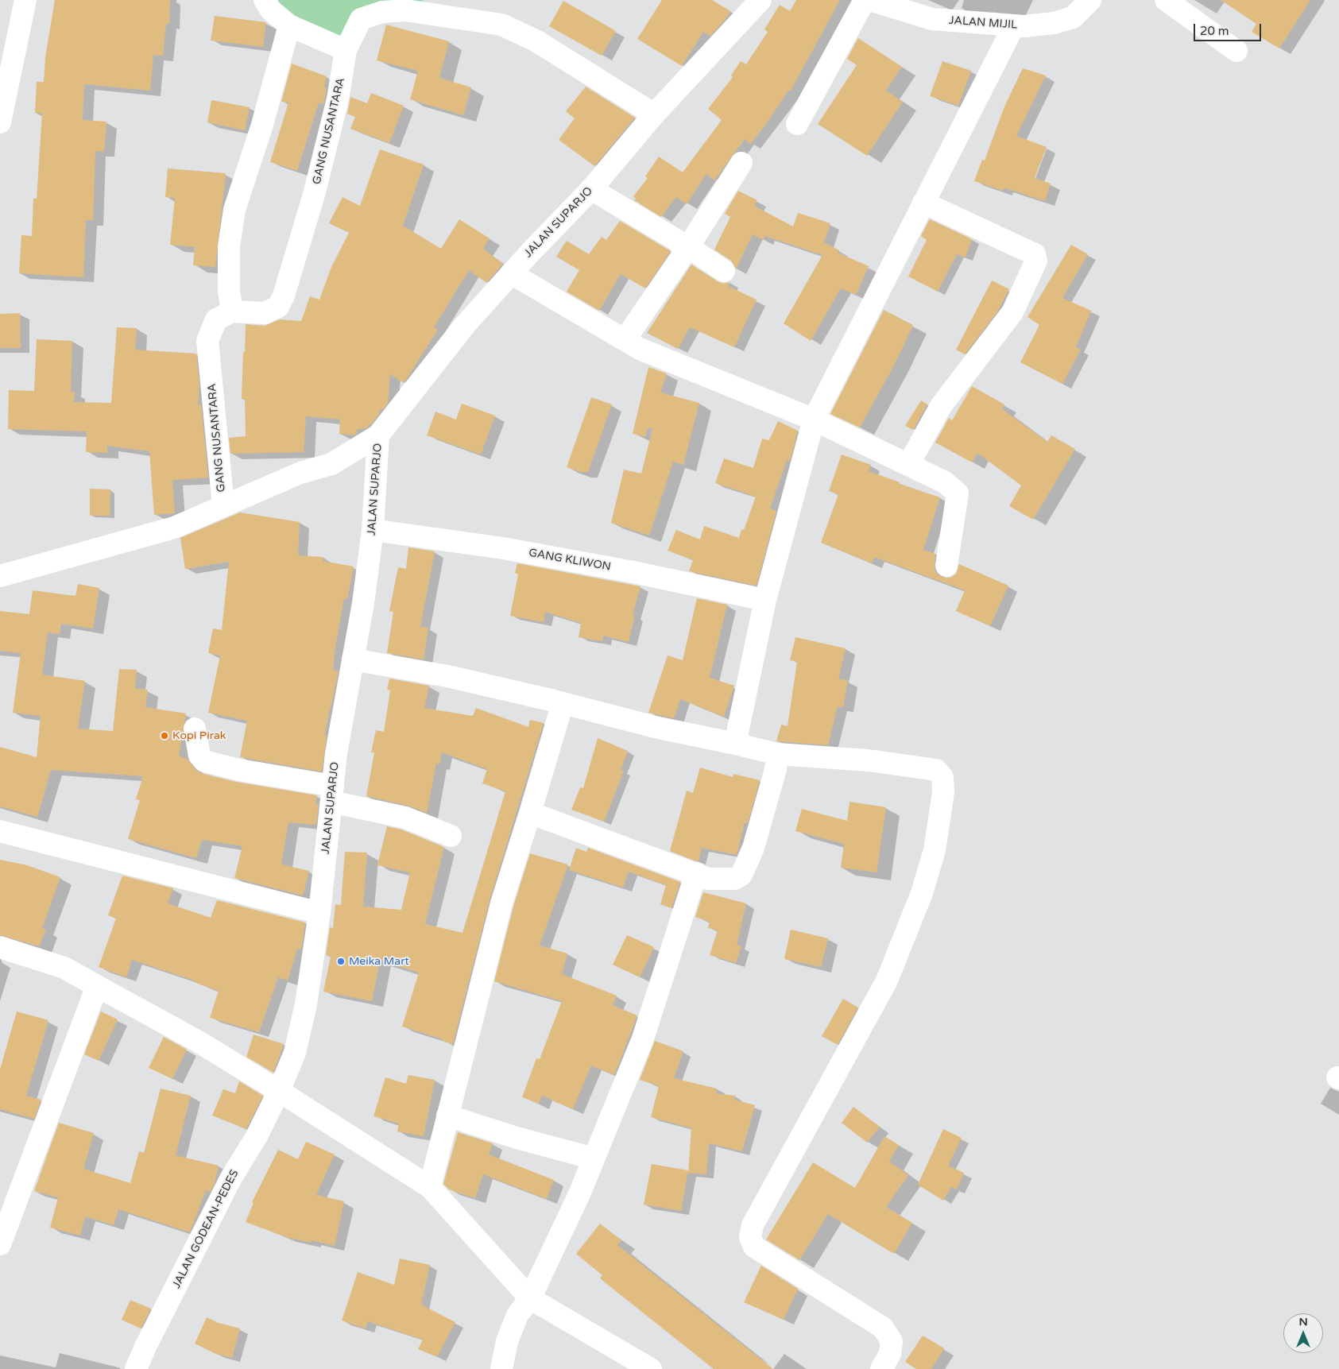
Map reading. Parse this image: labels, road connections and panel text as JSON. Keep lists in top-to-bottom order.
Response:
{
  "streets": {
    "street": [
      "JALAN MIJIL",
      "GANG NUSANTARA",
      "JALAN SUPARJO",
      "GANG KLIWON",
      "JALAN GODEAN-PEDES"
    ]
  },
  "crossings": [
    ["GANG NUSANTARA", "JALAN SUPARJO"],
    ["JALAN SUPARJO", "GANG KLIWON"],
    ["JALAN SUPARJO", "JALAN GODEAN-PEDES"]
  ],
  "places": ["Kopi Pirak", "Meika Mart"],
  "scale_bar": "20 m",
  "north": "top"
}
